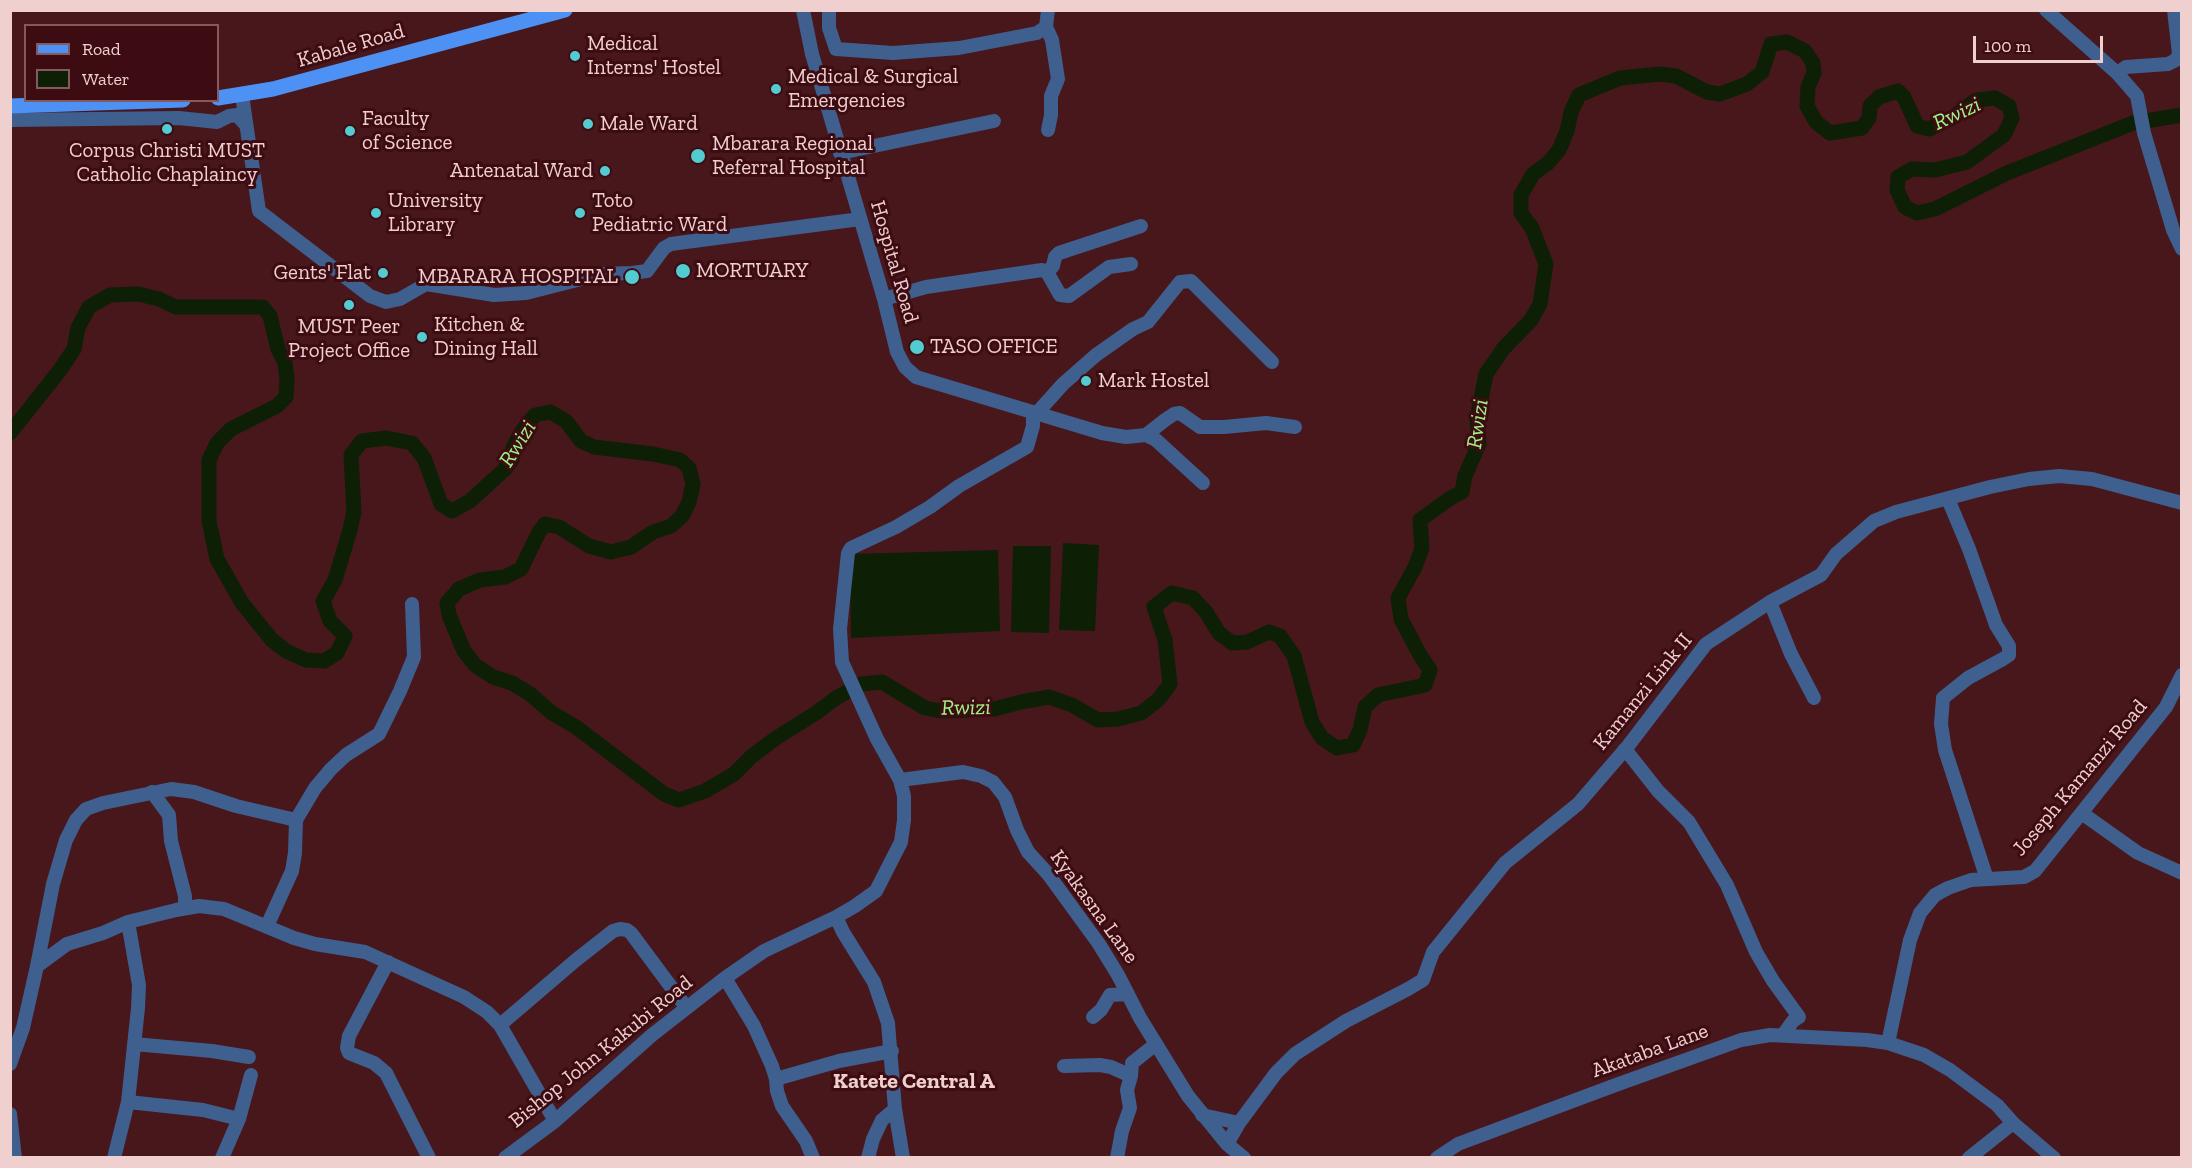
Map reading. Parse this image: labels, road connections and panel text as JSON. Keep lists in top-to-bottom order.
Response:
{
  "streets": {
    "main road": ["Kabale Road"],
    "street": [
      "Hospital Road",
      "Kamanzi Link II",
      "Joseph Kamanzi Road",
      "Kyakasna Lane",
      "Akataba Lane",
      "Bishop John Kakubi Road"
    ]
  },
  "crossings": [
    ["Kamanzi Link II", "Kyakasna Lane"],
    ["Joseph Kamanzi Road", "Akataba Lane"],
    ["Kyakasna Lane", "Bishop John Kakubi Road"]
  ],
  "districts": ["Katete Central A"],
  "water": ["Rwizi"],
  "places": [
    "Medical Interns' Hostel",
    "Medical & Surgical Emergencies",
    "Male Ward",
    "Corpus Christi MUST Catholic Chaplaincy",
    "Faculty of Science",
    "Mbarara Regional Referral Hospital",
    "Antenatal Ward",
    "University Library",
    "Toto Pediatric Ward",
    "MORTUARY",
    "Gents' Flat",
    "MBARARA HOSPITAL",
    "MUST Peer Project Office",
    "Kitchen & Dining Hall",
    "TASO OFFICE",
    "Mark Hostel"
  ],
  "legend": ["Road", "Water"],
  "scale_bar": "100 m"
}
